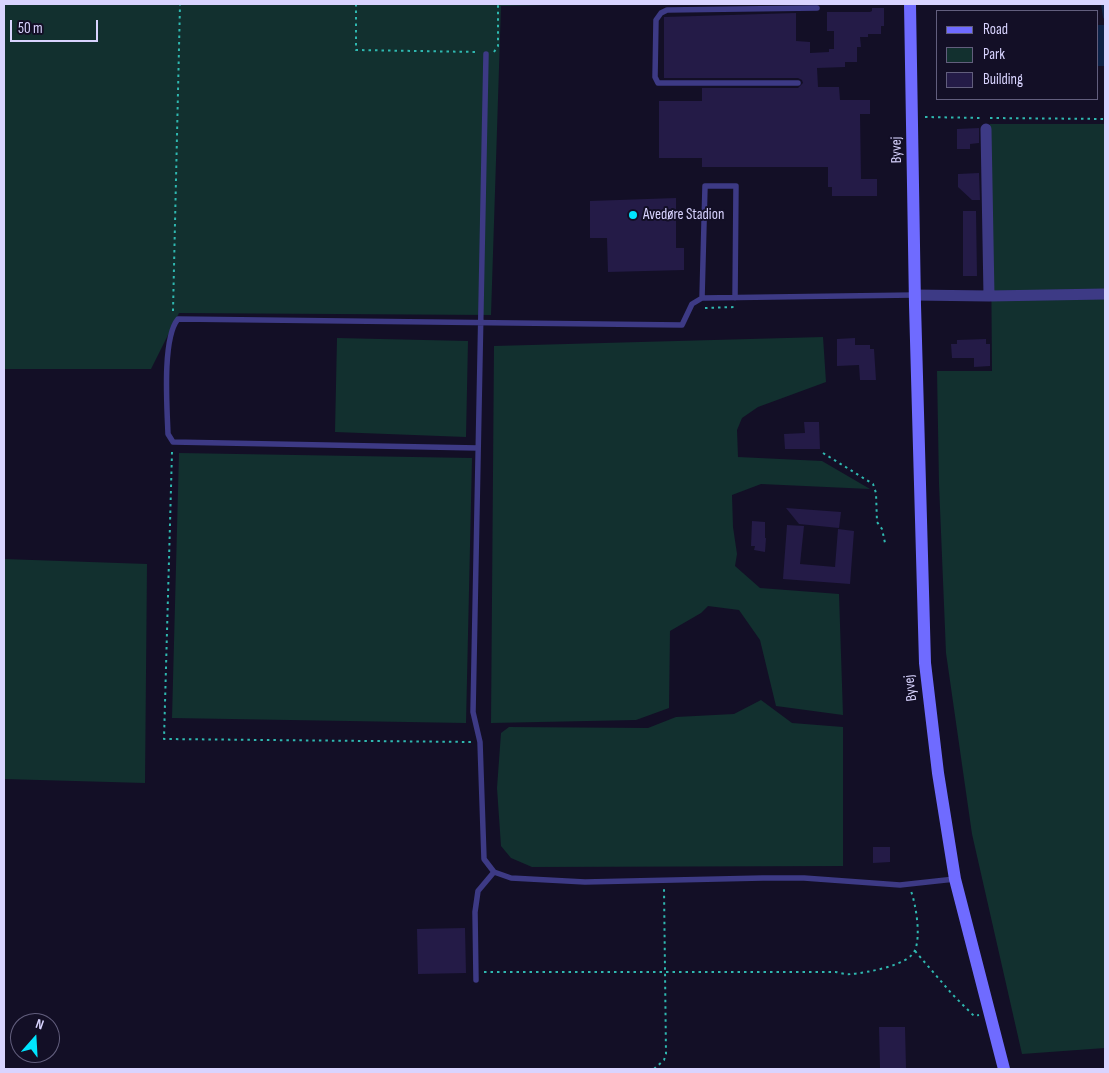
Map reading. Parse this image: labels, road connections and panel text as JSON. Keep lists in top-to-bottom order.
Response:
{
  "streets": {
    "street": ["Byvej"]
  },
  "places": ["Avedøre Stadion"],
  "legend": ["Road", "Park", "Building"],
  "scale_bar": "50 m",
  "north": "top"
}
